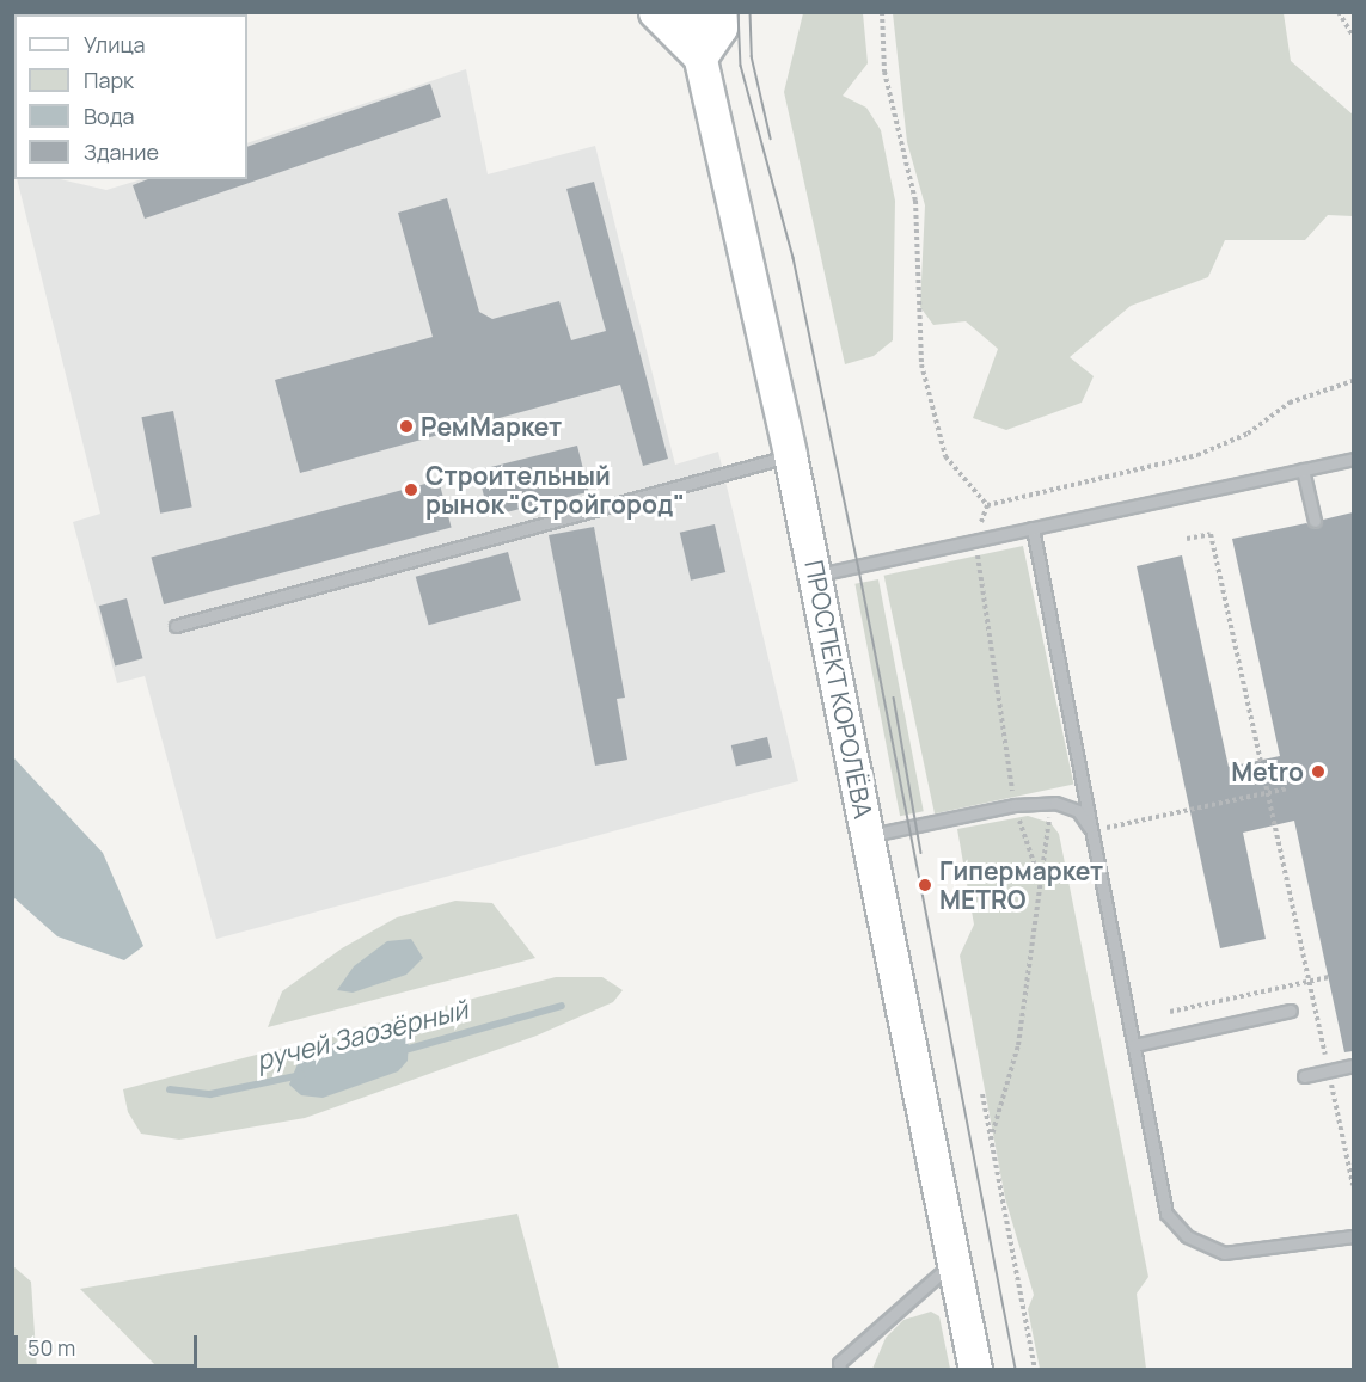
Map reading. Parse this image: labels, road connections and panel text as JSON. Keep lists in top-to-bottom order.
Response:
{
  "streets": {
    "main road": ["ПРОСПЕКТ КОРОЛЁВА"]
  },
  "water": ["ручей Заозёрный"],
  "places": [
    "РемМаркет",
    "Строительный рынок \"Стройгород\"",
    "Metro",
    "Гипермаркет METRO"
  ],
  "legend": [
    "Улица",
    "Парк",
    "Вода",
    "Здание"
  ],
  "scale_bar": "50 m"
}
